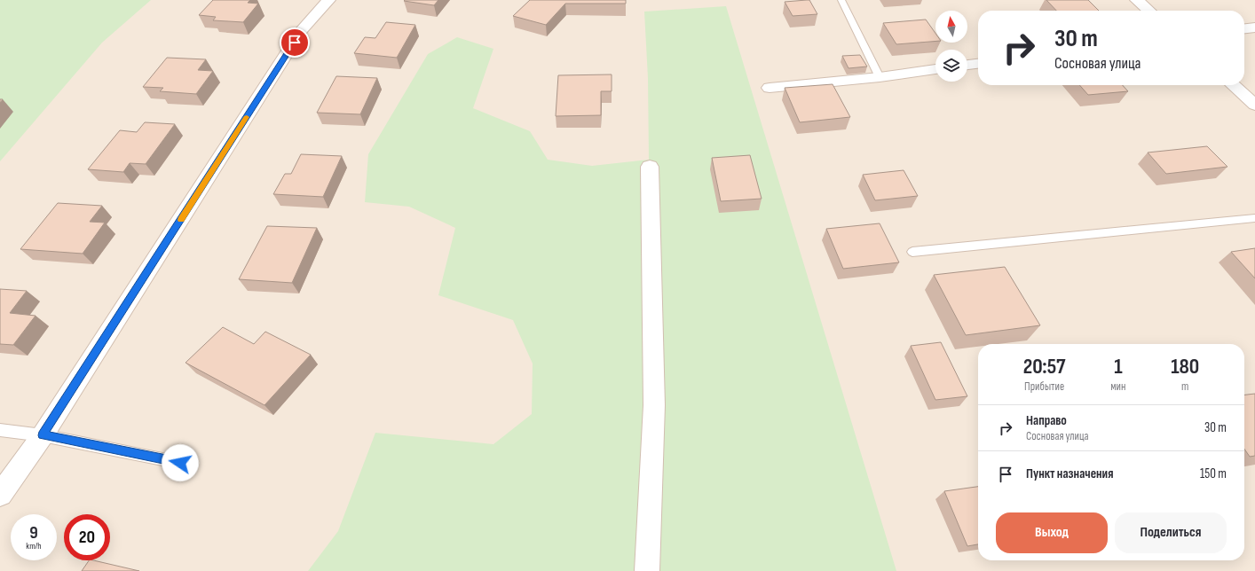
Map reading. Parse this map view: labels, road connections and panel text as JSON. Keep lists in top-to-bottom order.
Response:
{
  "north": "top",
  "page": {
    "turn": ["30 m", "Сосновая улица"],
    "eta": [
      "20:57",
      "Прибытие",
      "1",
      "мин",
      "180",
      "m"
    ],
    "list": [
      {
        "name": "Направо",
        "note": "Сосновая улица",
        "value": "30 m"
      },
      {
        "name": "Пункт назначения",
        "value": "150 m"
      }
    ],
    "buttons": ["Выход", "Поделиться"],
    "speed": "9 km/h",
    "limit": "20"
  }
}
